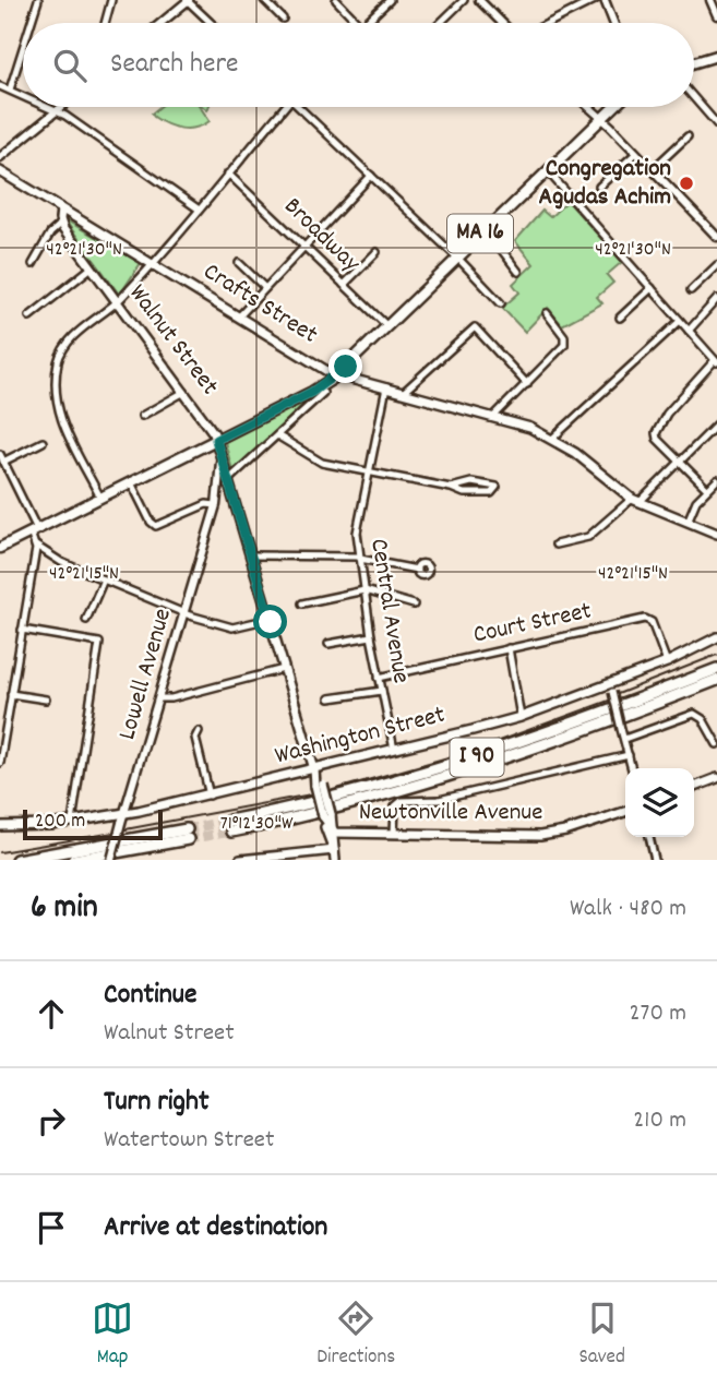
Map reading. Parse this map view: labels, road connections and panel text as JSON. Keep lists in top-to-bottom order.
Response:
{
  "streets": {
    "highway": ["I 90"],
    "main road": [
      "MA 16",
      "Crafts Street",
      "Walnut Street",
      "Washington Street",
      "Newtonville Avenue"
    ],
    "street": [
      "Broadway",
      "Central Avenue",
      "Court Street",
      "Lowell Avenue"
    ]
  },
  "crossings": [
    ["MA 16", "Broadway"],
    ["MA 16", "Crafts Street"],
    ["MA 16", "Walnut Street"],
    ["Crafts Street", "Central Avenue"],
    ["Walnut Street", "Lowell Avenue"],
    ["Walnut Street", "Washington Street"],
    ["Walnut Street", "Newtonville Avenue"],
    ["Central Avenue", "Court Street"],
    ["Central Avenue", "Washington Street"],
    ["Court Street", "Washington Street"],
    ["Lowell Avenue", "Washington Street"]
  ],
  "places": ["Congregation Agudas Achim"],
  "scale_bar": "200 m",
  "page": {
    "search": "Search here",
    "scale": "200 m",
    "heading": ["6 min", "Walk · 480 m"],
    "list": [
      ["Continue", "Walnut Street", "270 m"],
      ["Turn right", "Watertown Street", "210 m"],
      "Arrive at destination"
    ],
    "nav": ["Map", "Directions", "Saved"]
  },
  "coordinates": ["42°21'30\"N", "42°21'15\"N", "71°12'30\"W"]
}
